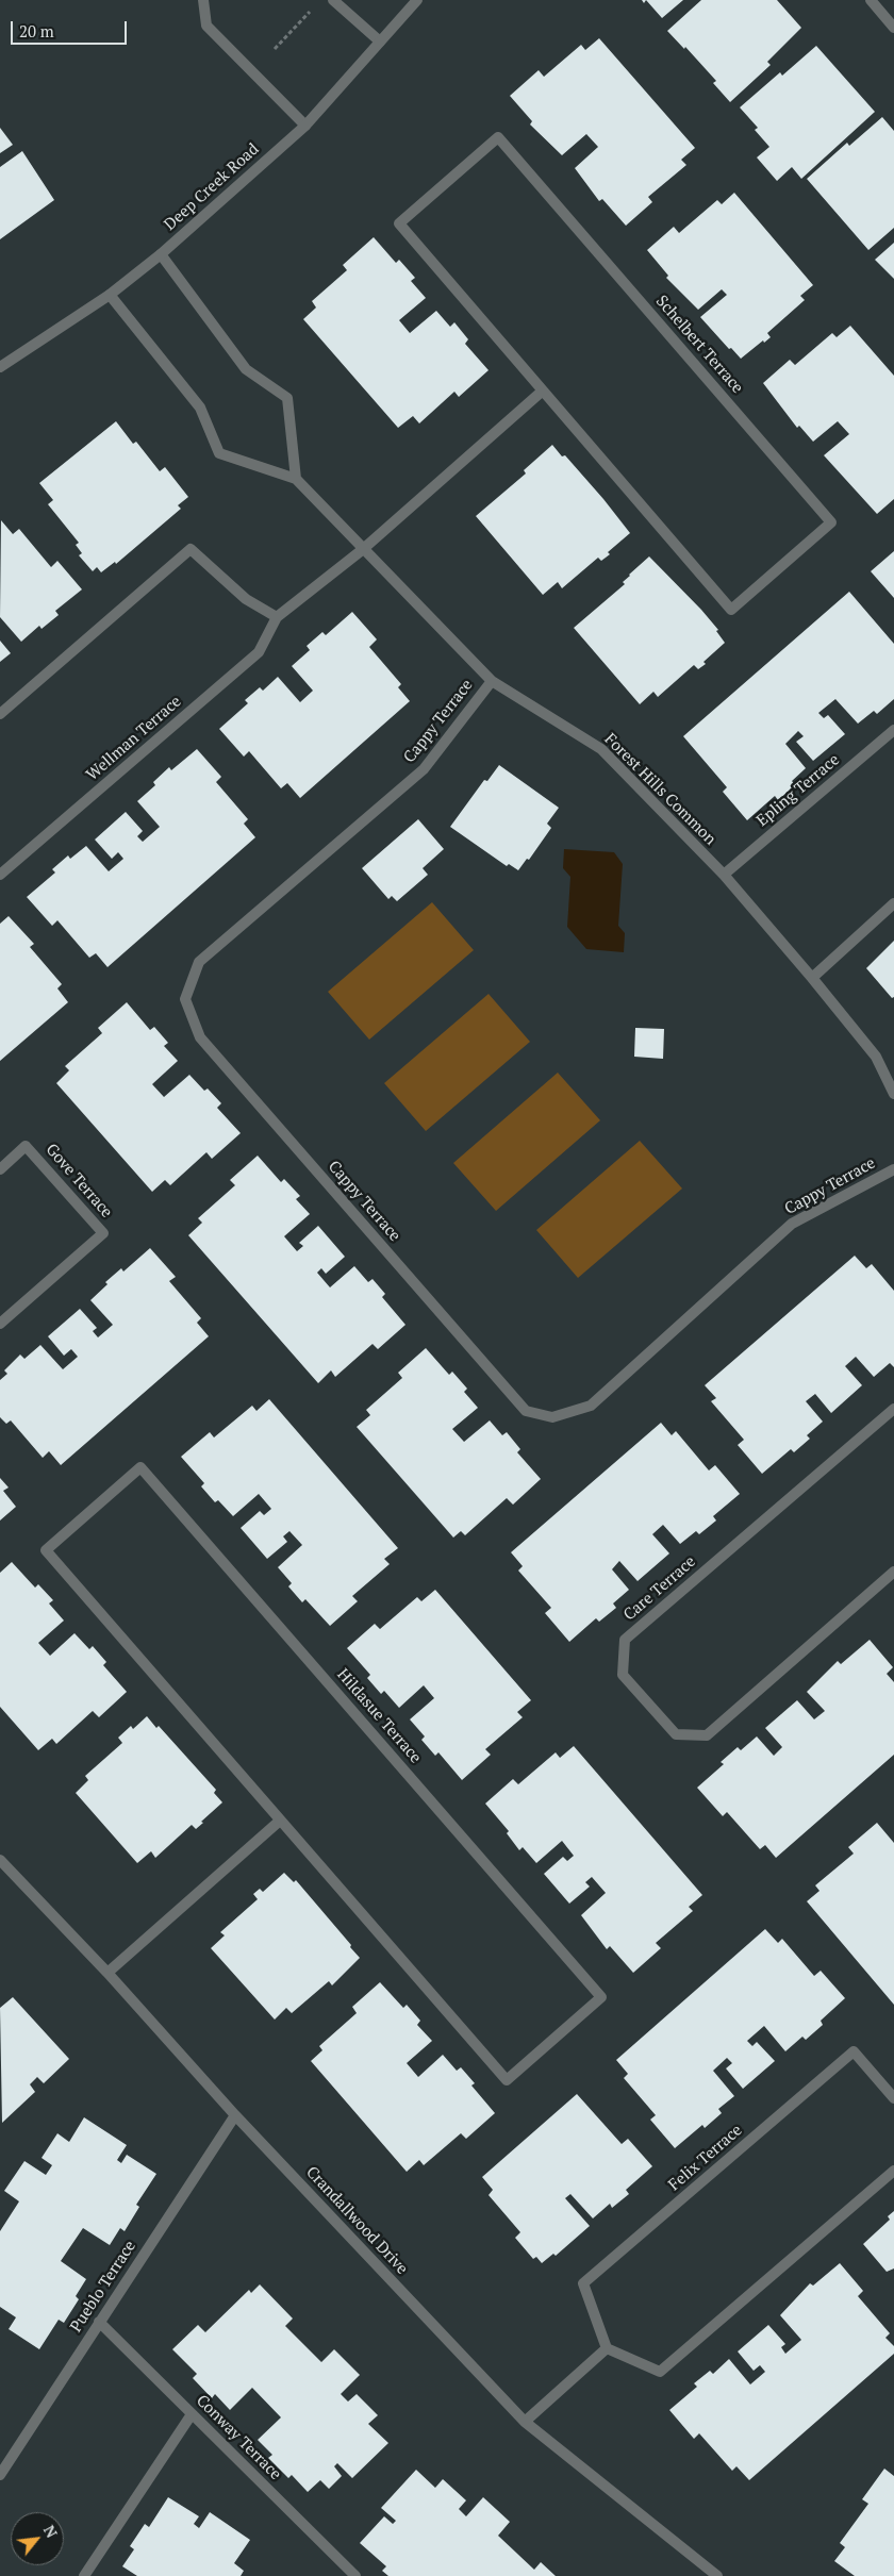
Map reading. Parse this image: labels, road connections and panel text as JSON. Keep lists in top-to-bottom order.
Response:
{
  "streets": {
    "street": [
      "Deep Creek Road",
      "Schelbert Terrace",
      "Cappy Terrace",
      "Wellman Terrace",
      "Forest Hills Common",
      "Epling Terrace",
      "Gove Terrace",
      "Care Terrace",
      "Hildasue Terrace",
      "Felix Terrace",
      "Crandallwood Drive",
      "Pueblo Terrace",
      "Conway Terrace"
    ]
  },
  "crossings": [
    ["Deep Creek Road", "Forest Hills Common"],
    ["Cappy Terrace", "Forest Hills Common"],
    ["Wellman Terrace", "Forest Hills Common"],
    ["Forest Hills Common", "Epling Terrace"],
    ["Crandallwood Drive", "Pueblo Terrace"],
    ["Pueblo Terrace", "Conway Terrace"]
  ],
  "scale_bar": "20 m",
  "north": "top right"
}
